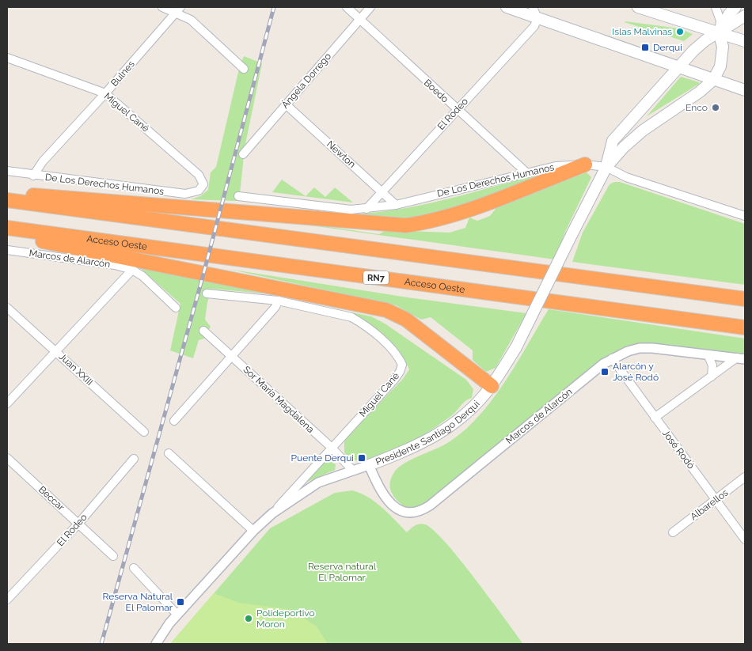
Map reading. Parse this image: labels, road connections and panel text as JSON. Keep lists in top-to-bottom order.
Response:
{
  "streets": {
    "highway": ["Acceso Oeste", "RN7"],
    "main road": ["Presidente Santiago Derqui"],
    "street": [
      "Bulnes",
      "Ángela Dorrego",
      "Boedo",
      "Miguel Cané",
      "El Rodeo",
      "Newton",
      "De Los Derechos Humanos",
      "Marcos de Alarcón",
      "Juan XXIII",
      "Sor María Magdalena",
      "José Rodó",
      "Beccar",
      "Albarellos"
    ]
  },
  "crossings": [
    ["Bulnes", "Miguel Cané"],
    ["Bulnes", "De Los Derechos Humanos"],
    ["Ángela Dorrego", "Boedo"],
    ["Ángela Dorrego", "Newton"],
    ["Boedo", "El Rodeo"],
    ["Boedo", "De Los Derechos Humanos"],
    ["Miguel Cané", "De Los Derechos Humanos"],
    ["Miguel Cané", "Sor María Magdalena"],
    ["Miguel Cané", "Presidente Santiago Derqui"],
    ["El Rodeo", "Newton"],
    ["El Rodeo", "De Los Derechos Humanos"],
    ["El Rodeo", "Beccar"],
    ["Newton", "De Los Derechos Humanos"],
    ["De Los Derechos Humanos", "Presidente Santiago Derqui"],
    ["Marcos de Alarcón", "Presidente Santiago Derqui"],
    ["Marcos de Alarcón", "José Rodó"],
    ["Sor María Magdalena", "Presidente Santiago Derqui"],
    ["José Rodó", "Albarellos"]
  ],
  "parks": ["Reserva natural El Palomar"],
  "places": {
    "other": ["Islas Malvinas", "Enco", "Polideportivo Moron"],
    "transit": [
      "Derqui",
      "Alarcón y José Rodó",
      "Puente Derqui",
      "Reserva Natural El Palomar"
    ]
  }
}
